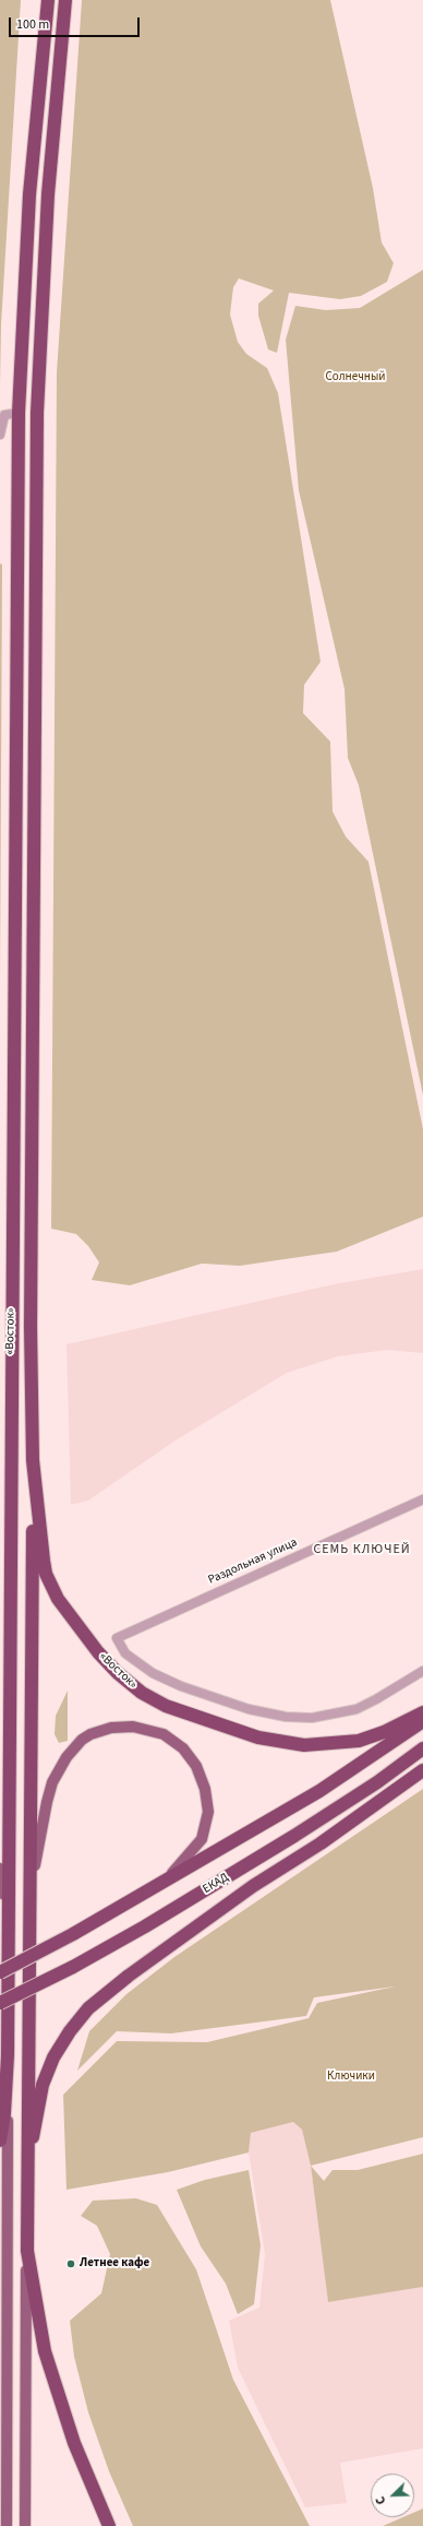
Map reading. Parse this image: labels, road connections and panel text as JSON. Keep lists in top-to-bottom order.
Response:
{
  "streets": {
    "highway": ["«Восток»", "ЕКАД"],
    "street": ["Раздольная улица"]
  },
  "districts": ["СЕМЬ КЛЮЧЕЙ"],
  "parks": ["Солнечный", "Ключики"],
  "places": ["Летнее кафе"],
  "scale_bar": "100 m",
  "north": "bottom left"
}
